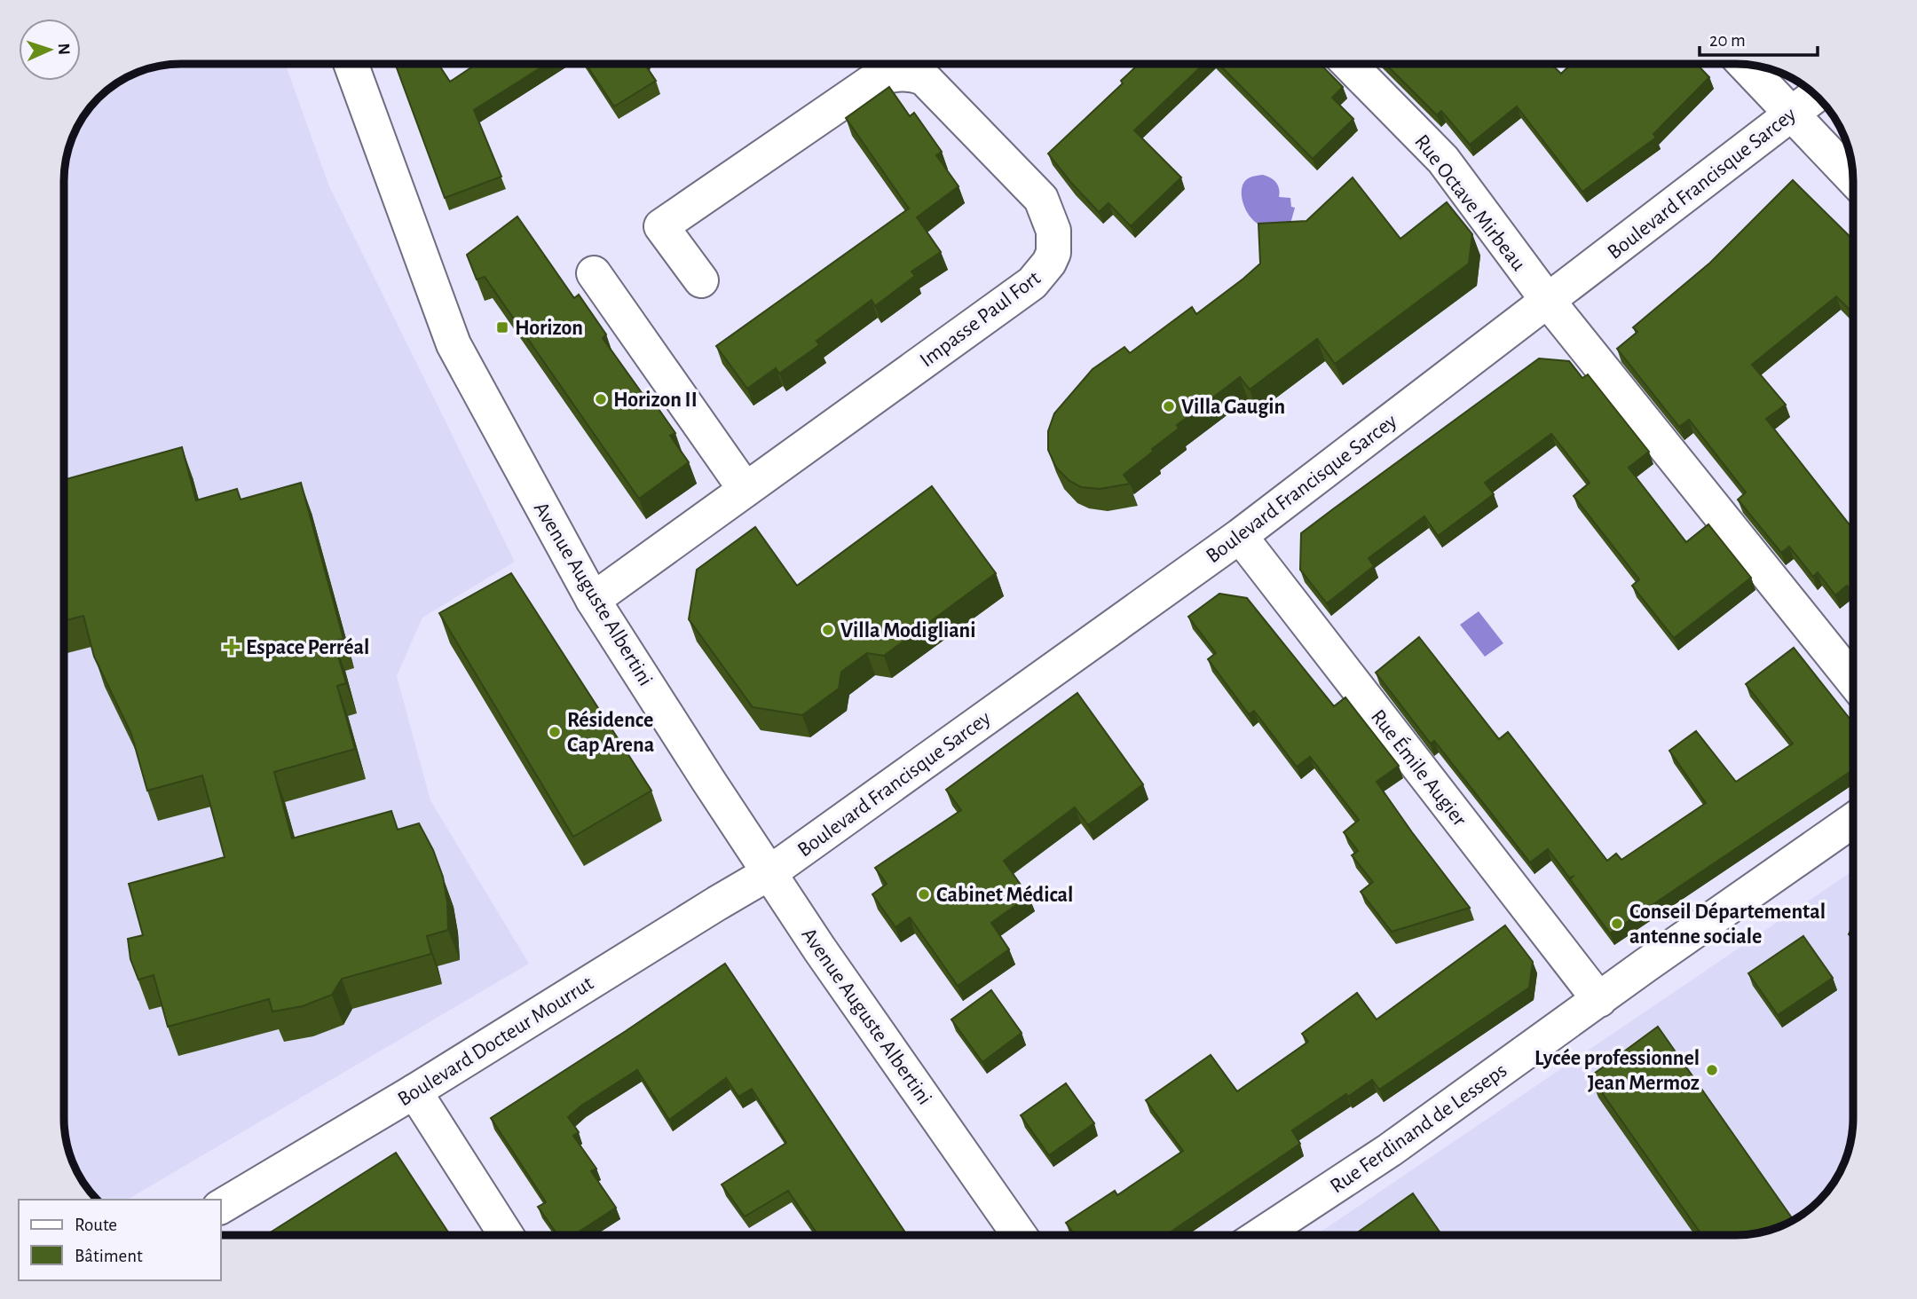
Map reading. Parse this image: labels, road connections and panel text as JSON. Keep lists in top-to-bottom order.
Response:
{
  "streets": {
    "street": [
      "Boulevard Francisque Sarcey",
      "Rue Octave Mirbeau",
      "Impasse Paul Fort",
      "Avenue Auguste Albertini",
      "Rue Émile Augier",
      "Boulevard Docteur Mourrut",
      "Rue Ferdinand de Lesseps"
    ]
  },
  "crossings": [
    ["Boulevard Francisque Sarcey", "Rue Octave Mirbeau"],
    ["Boulevard Francisque Sarcey", "Avenue Auguste Albertini"],
    ["Boulevard Francisque Sarcey", "Rue Émile Augier"],
    ["Boulevard Francisque Sarcey", "Boulevard Docteur Mourrut"],
    ["Impasse Paul Fort", "Avenue Auguste Albertini"],
    ["Avenue Auguste Albertini", "Boulevard Docteur Mourrut"],
    ["Rue Émile Augier", "Rue Ferdinand de Lesseps"]
  ],
  "places": {
    "transit": ["Horizon"],
    "other": [
      "Horizon II",
      "Villa Gaugin",
      "Villa Modigliani",
      "Résidence Cap Arena",
      "Cabinet Médical",
      "Conseil Départemental antenne sociale",
      "Lycée professionnel Jean Mermoz"
    ],
    "health": ["Espace Perréal"]
  },
  "legend": ["Route", "Bâtiment"],
  "scale_bar": "20 m",
  "north": "right"
}
